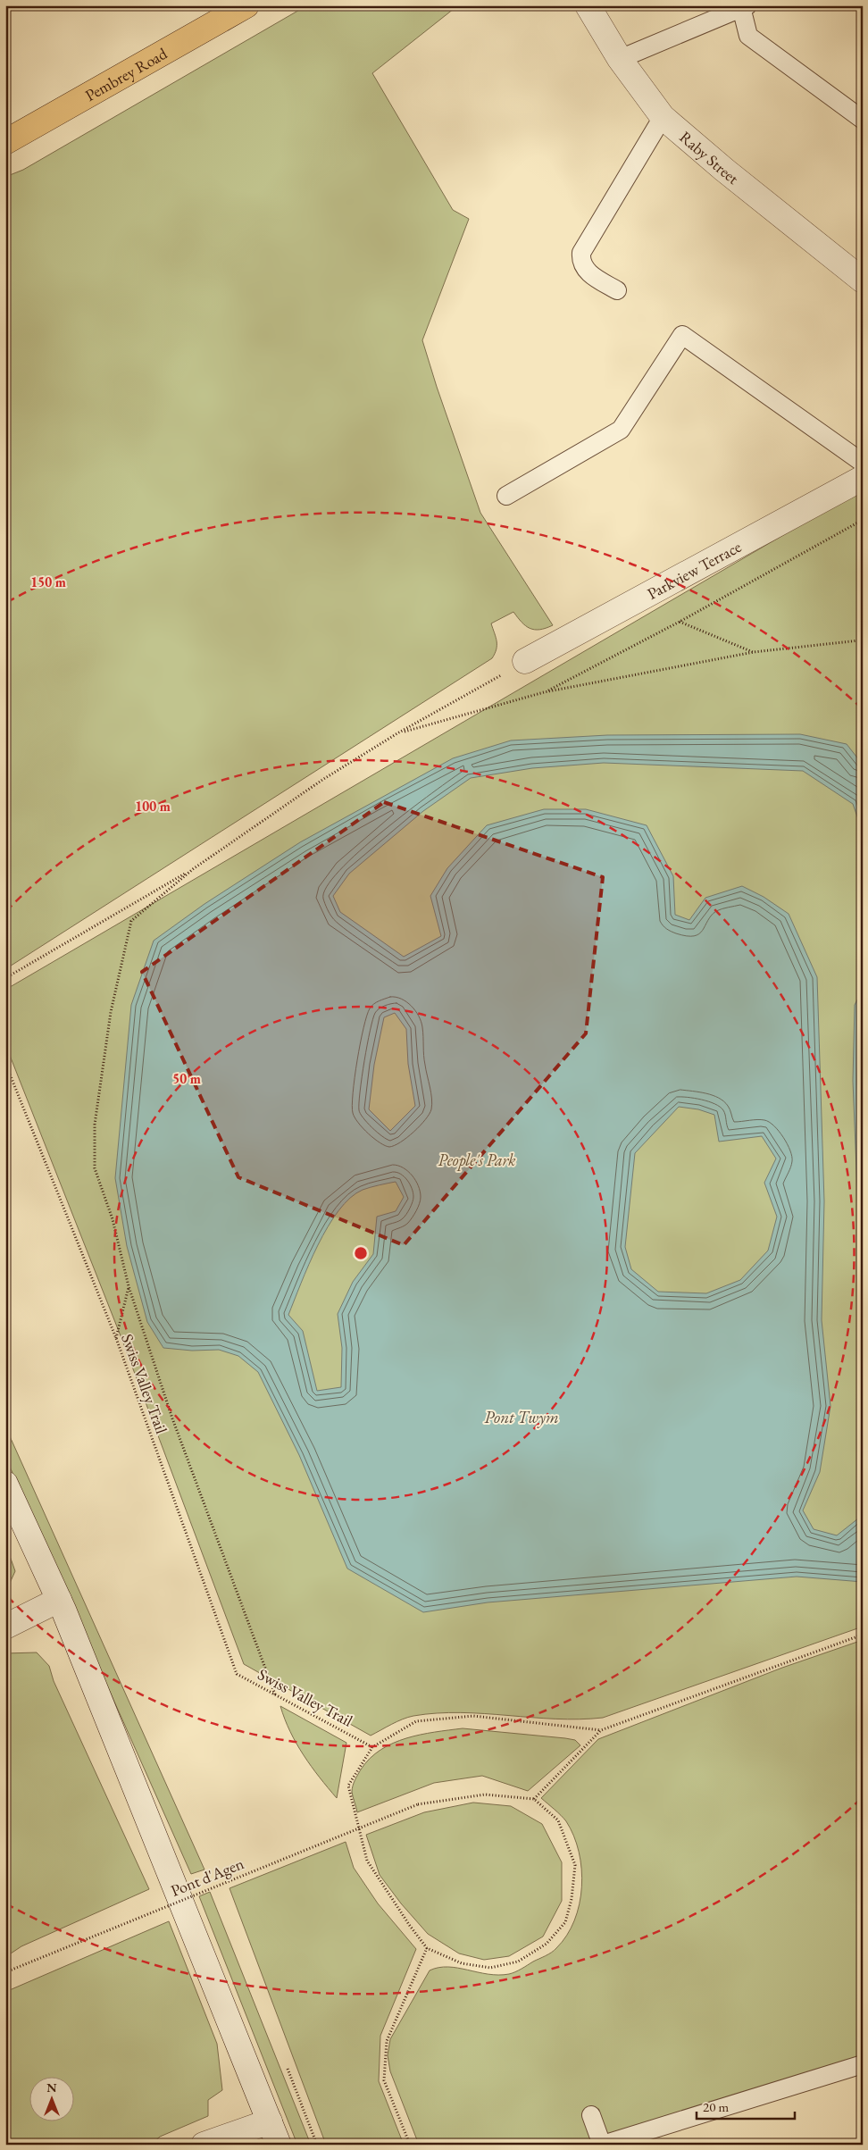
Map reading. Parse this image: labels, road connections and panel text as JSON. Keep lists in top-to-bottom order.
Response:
{
  "streets": {
    "main road": ["Pembrey Road"],
    "street": ["Raby Street", "Parkview Terrace"],
    "path": ["Swiss Valley Trail", "Pont d'Agen"]
  },
  "water": ["Pont Twym"],
  "parks": ["People's Park"],
  "scale_bar": "20 m",
  "north": "top",
  "rings": ["150 m", "100 m", "50 m"]
}
